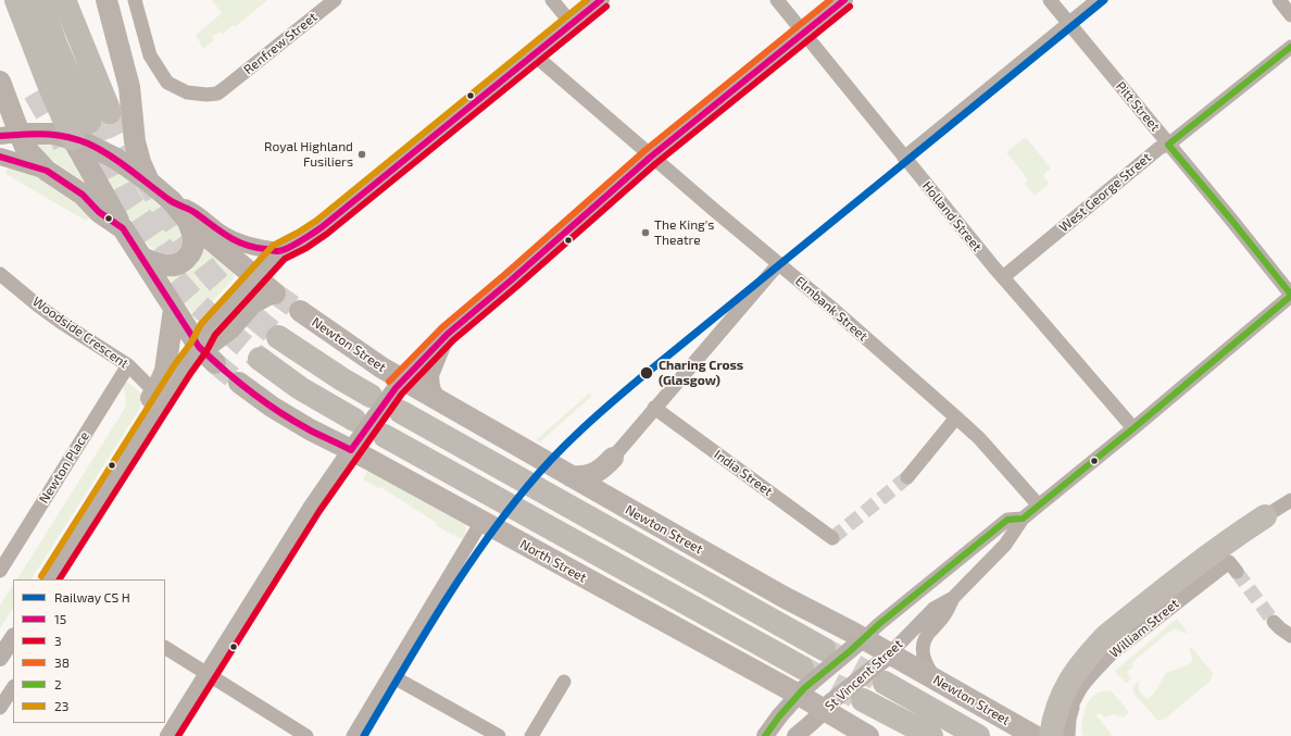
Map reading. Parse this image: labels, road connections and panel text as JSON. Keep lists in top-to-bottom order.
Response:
{
  "streets": {
    "main road": ["Newton Street", "North Street"],
    "street": [
      "Renfrew Street",
      "Pitt Street",
      "West George Street",
      "Holland Street",
      "Elmbank Street",
      "Woodside Crescent",
      "Newton Place",
      "India Street",
      "William Street",
      "St Vincent Street"
    ]
  },
  "crossings": [
    ["Pitt Street", "West George Street"],
    ["Pitt Street", "St Vincent Street"],
    ["West George Street", "Holland Street"],
    ["Holland Street", "St Vincent Street"],
    ["Elmbank Street", "St Vincent Street"],
    ["Woodside Crescent", "Newton Place"],
    ["Newton Street", "William Street"],
    ["Newton Street", "St Vincent Street"],
    ["North Street", "St Vincent Street"]
  ],
  "places": ["Royal Highland Fusiliers", "The King's Theatre", "Charing Cross (Glasgow)"],
  "lines": [
    "transit line 15",
    "transit line 38",
    "transit line 23",
    "transit line 3",
    "transit line 2"
  ],
  "legend": [
    "Railway CS H",
    "15",
    "3",
    "38",
    "2",
    "23"
  ]
}
